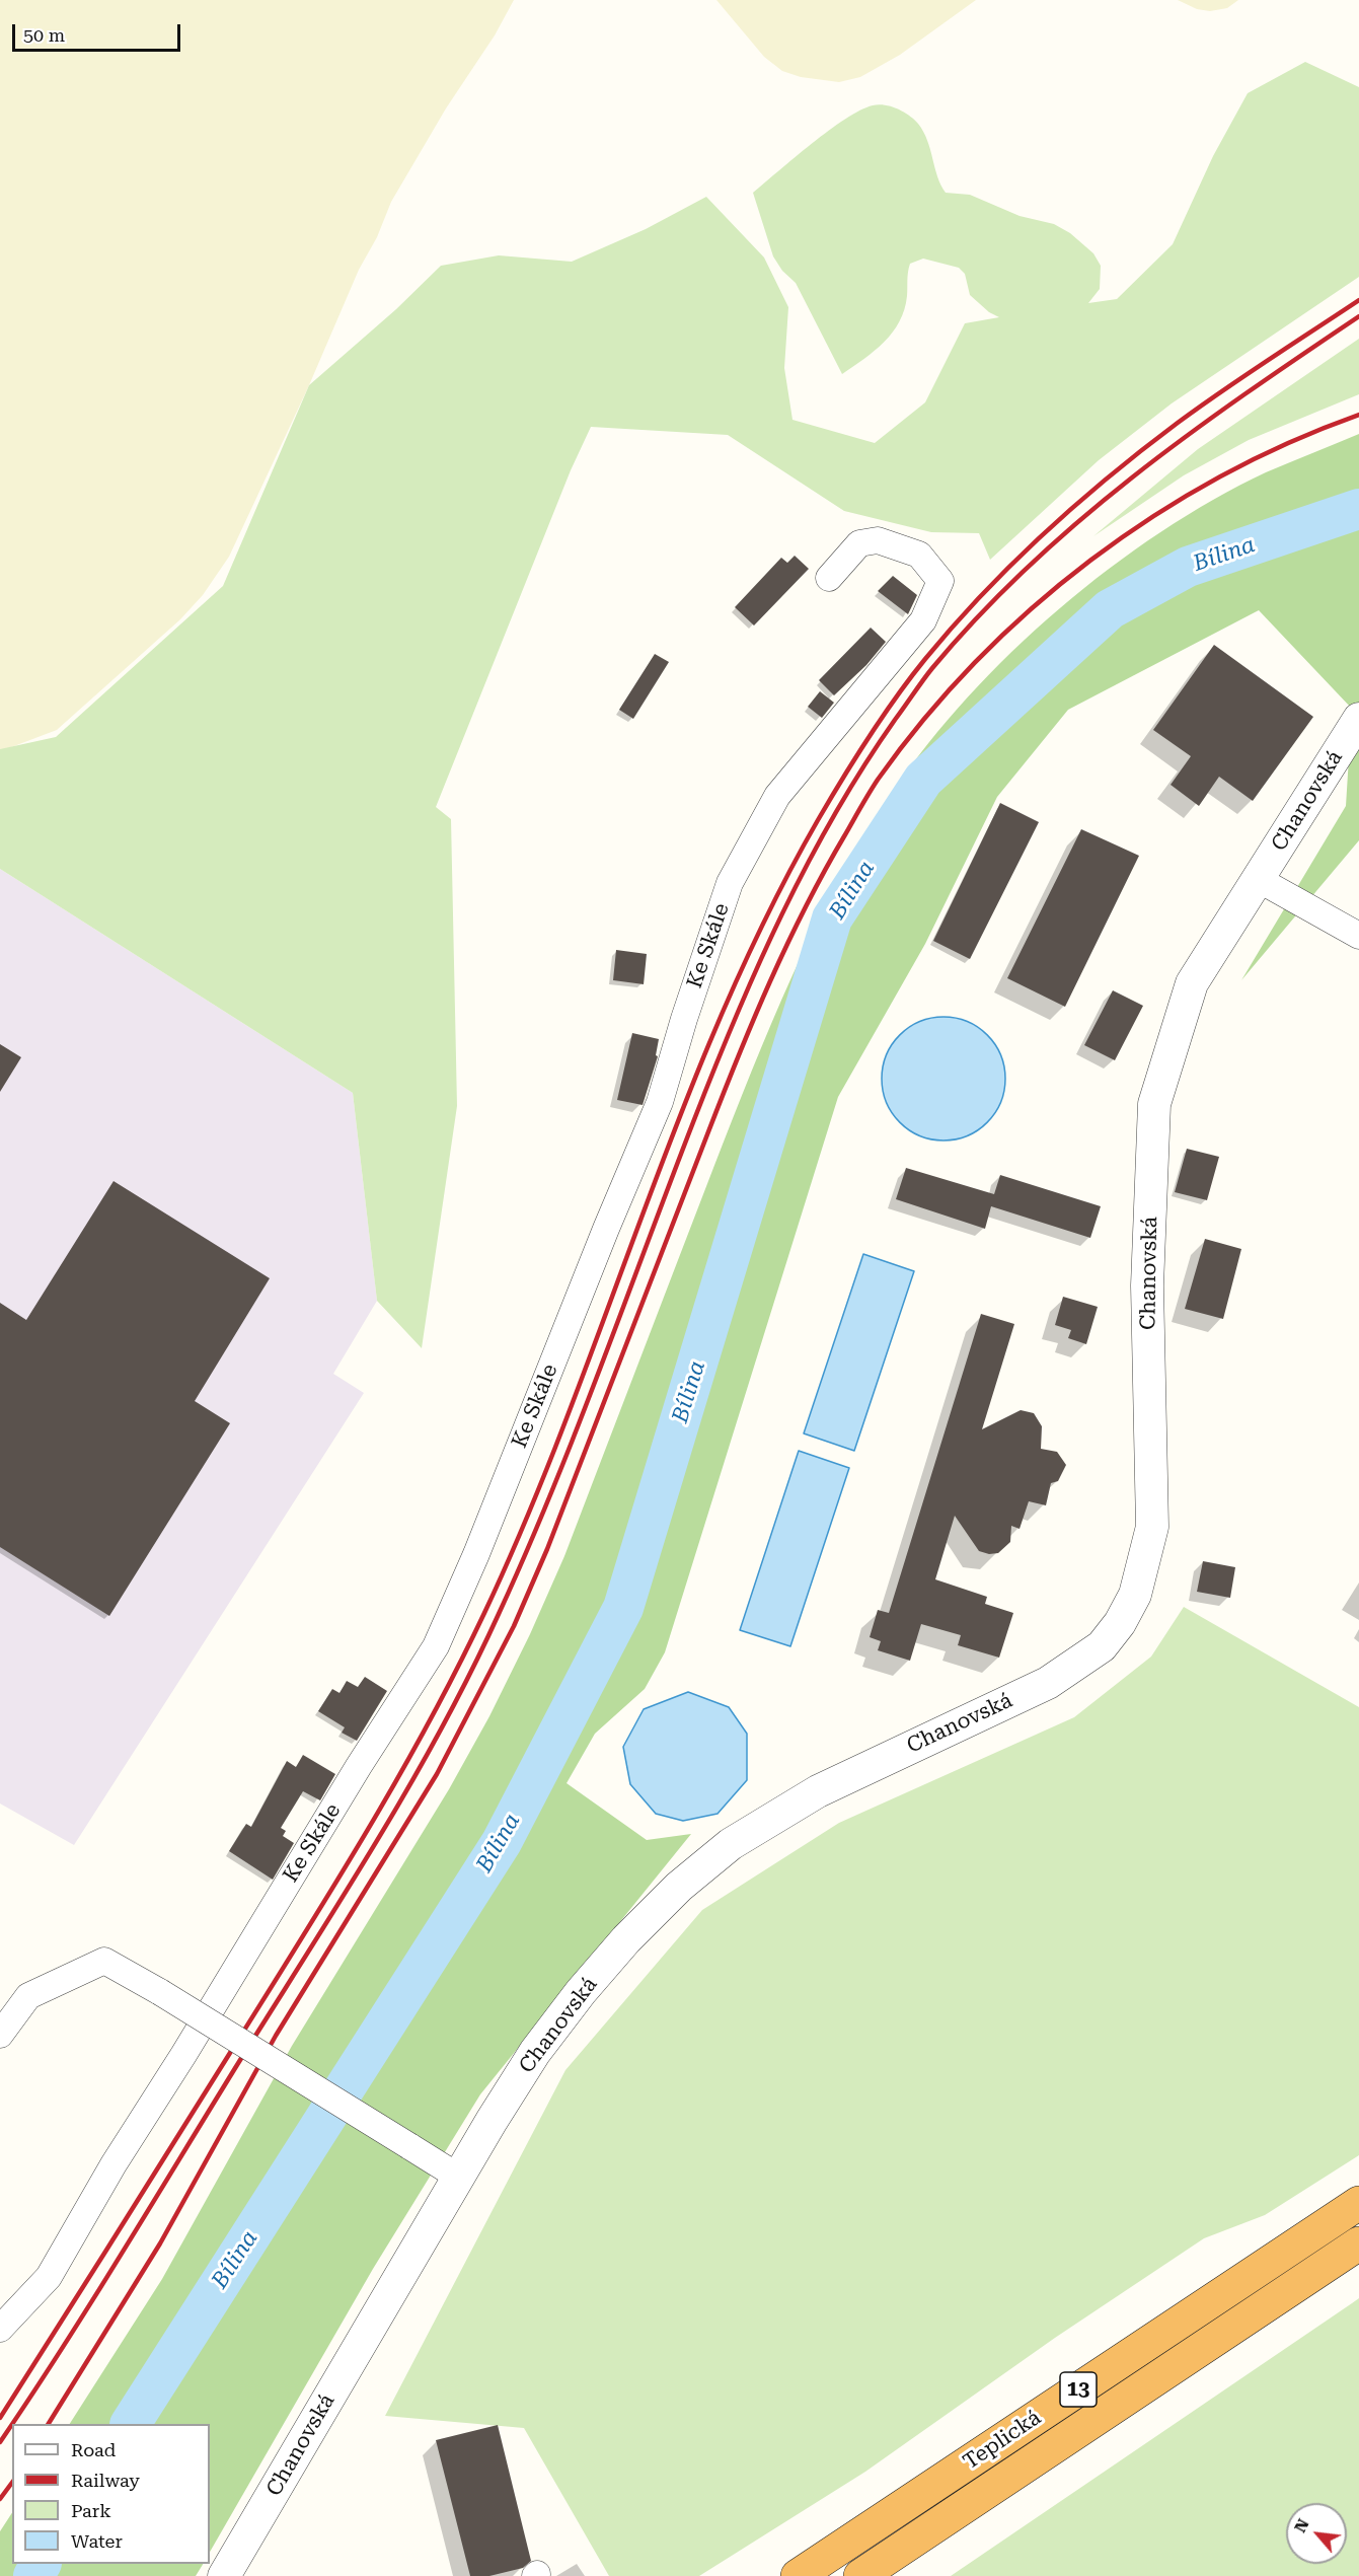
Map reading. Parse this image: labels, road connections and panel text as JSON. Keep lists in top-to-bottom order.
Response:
{
  "streets": {
    "highway": ["13", "Teplická"],
    "street": ["Chanovská", "Ke Skále"]
  },
  "water": ["Bílina"],
  "legend": [
    "Road",
    "Railway",
    "Park",
    "Water"
  ],
  "scale_bar": "50 m",
  "north": "top left"
}
